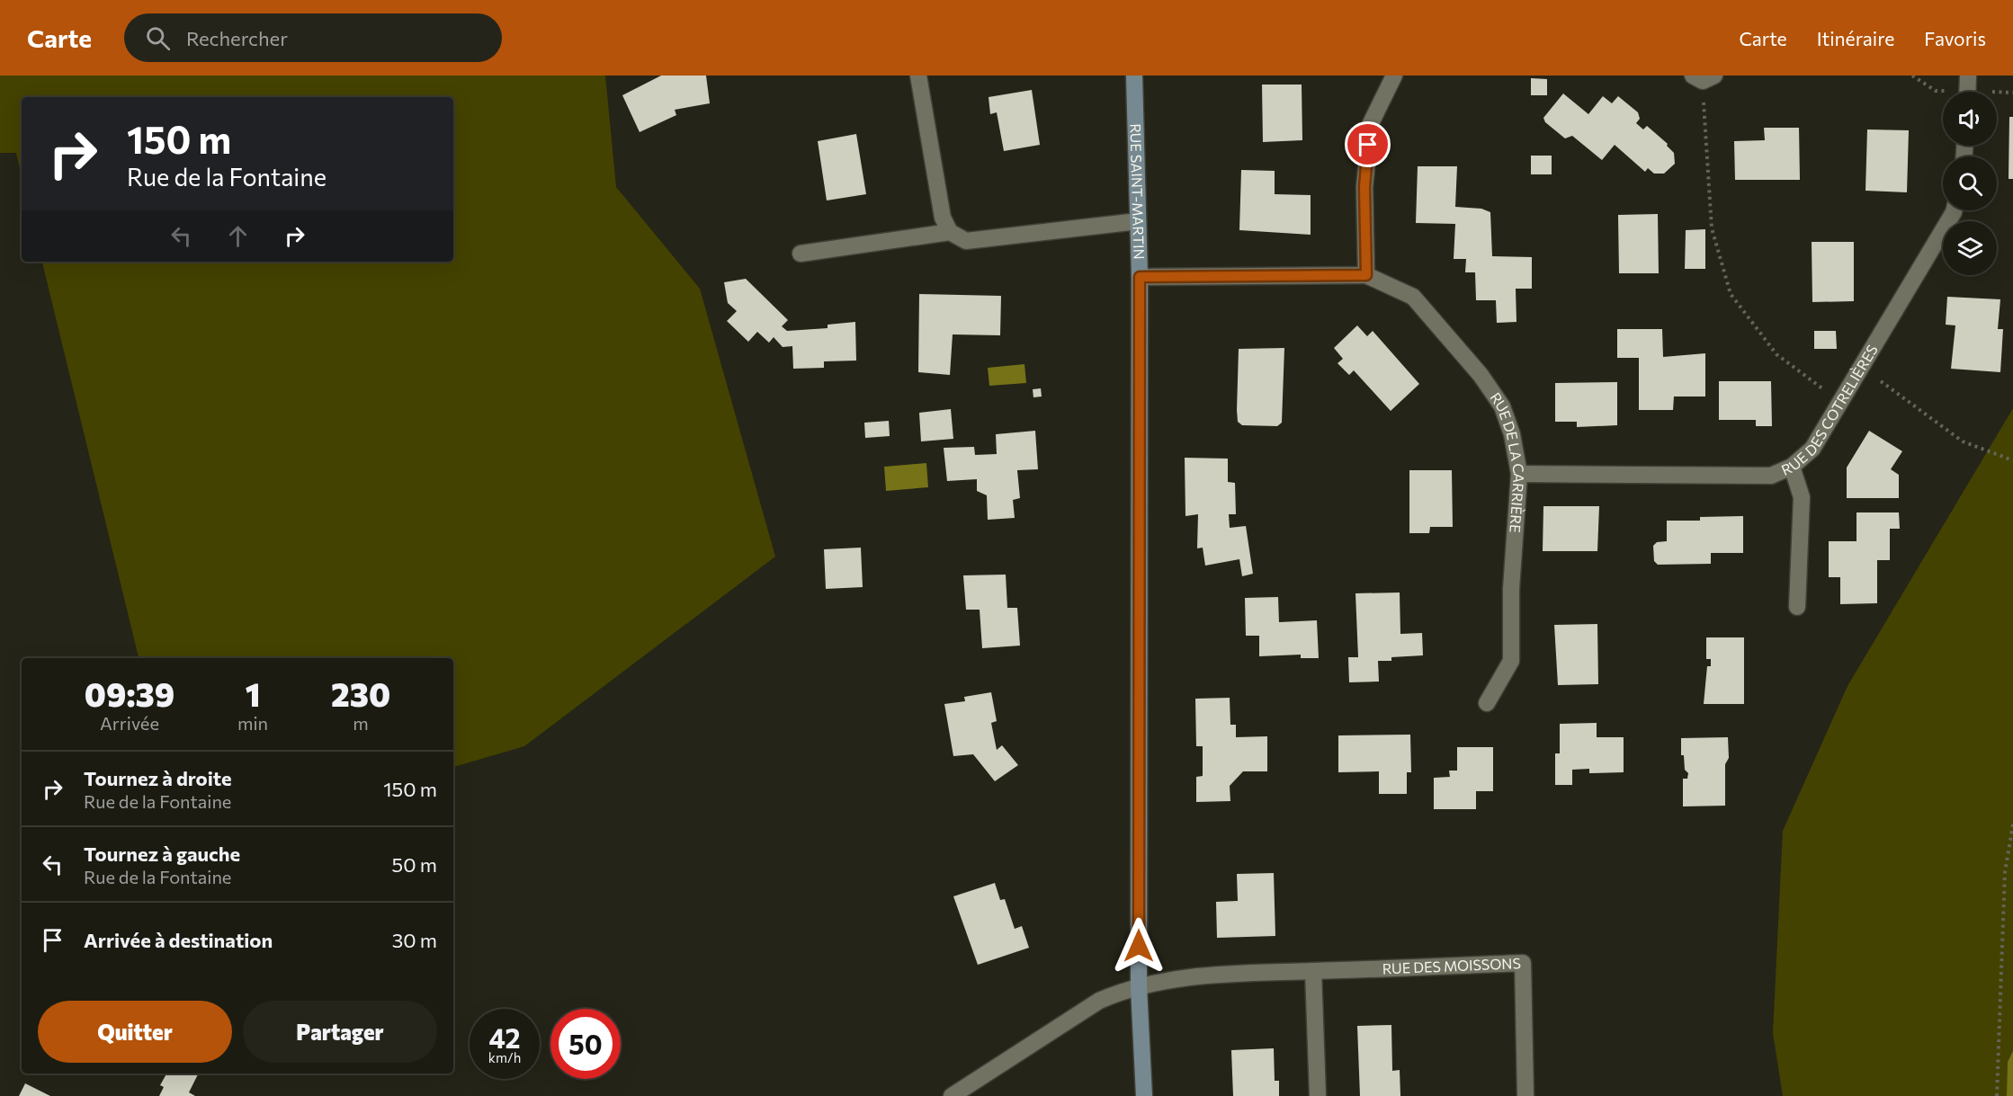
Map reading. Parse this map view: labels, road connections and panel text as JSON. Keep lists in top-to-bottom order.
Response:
{
  "streets": {
    "main road": ["RUE SAINT-MARTIN"],
    "street": ["RUE DES COTRELIÈRES", "RUE DE LA CARRIÈRE", "RUE DES MOISSONS"]
  },
  "crossings": [
    ["RUE SAINT-MARTIN", "RUE DES MOISSONS"],
    ["RUE DES COTRELIÈRES", "RUE DE LA CARRIÈRE"]
  ],
  "page": {
    "header": "Carte",
    "search": "Rechercher",
    "nav": ["Carte", "Itinéraire", "Favoris"],
    "turn": ["150 m", "Rue de la Fontaine"],
    "eta": [
      "09:39",
      "Arrivée",
      "1",
      "min",
      "230",
      "m"
    ],
    "list": [
      {
        "name": "Tournez à droite",
        "note": "Rue de la Fontaine",
        "value": "150 m"
      },
      {
        "name": "Tournez à gauche",
        "note": "Rue de la Fontaine",
        "value": "50 m"
      },
      {
        "name": "Arrivée à destination",
        "value": "30 m"
      }
    ],
    "buttons": ["Quitter", "Partager"],
    "speed": "42 km/h",
    "limit": "50"
  }
}
